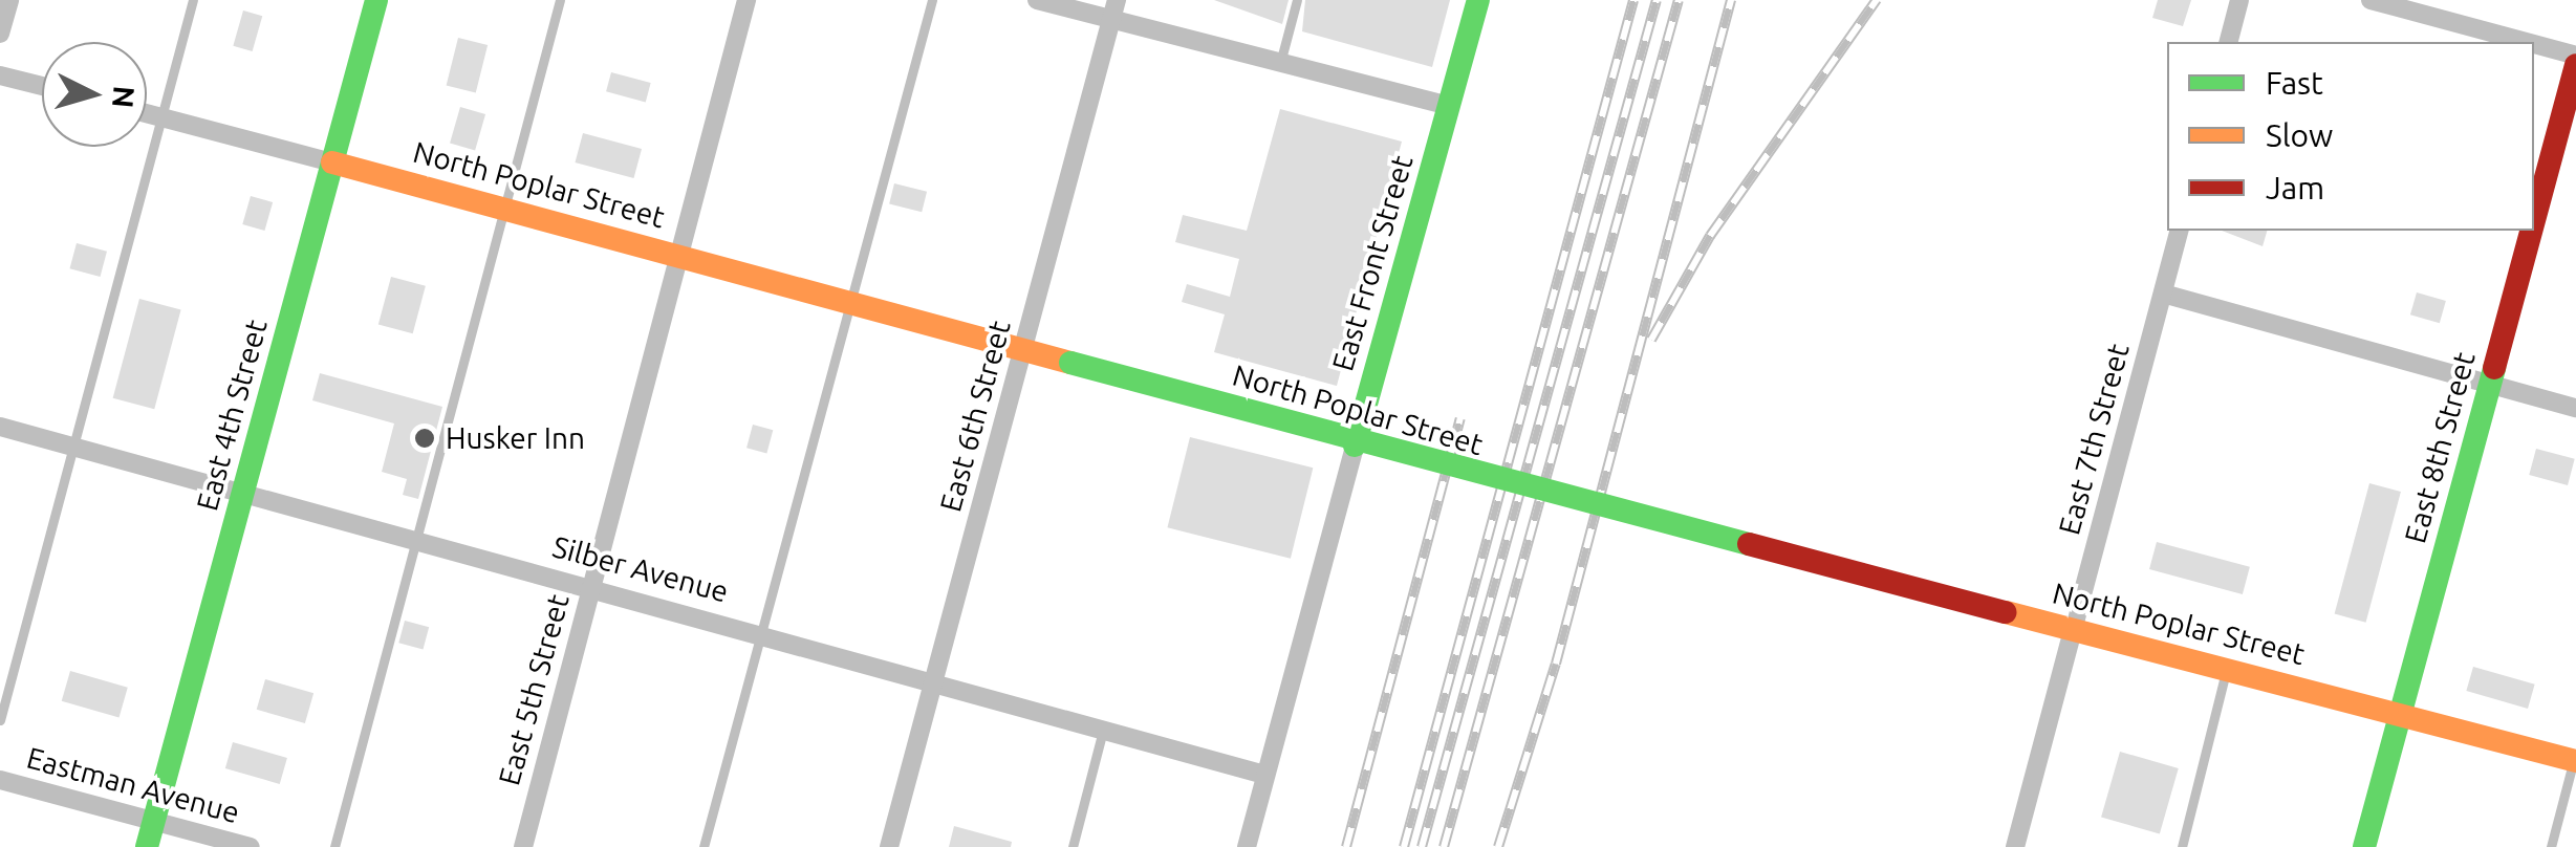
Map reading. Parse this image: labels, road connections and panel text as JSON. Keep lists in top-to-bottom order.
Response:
{
  "streets": {
    "main road": [
      "North Poplar Street",
      "East Front Street",
      "East 4th Street",
      "East 8th Street"
    ],
    "street": [
      "East 6th Street",
      "East 7th Street",
      "Silber Avenue",
      "East 5th Street",
      "Eastman Avenue"
    ]
  },
  "crossings": [
    ["North Poplar Street", "East 4th Street"],
    ["North Poplar Street", "East 6th Street"],
    ["North Poplar Street", "East 7th Street"],
    ["North Poplar Street", "East 8th Street"],
    ["North Poplar Street", "East 5th Street"],
    ["East Front Street", "Silber Avenue"],
    ["East 4th Street", "Silber Avenue"],
    ["East 4th Street", "Eastman Avenue"],
    ["East 6th Street", "Silber Avenue"],
    ["Silber Avenue", "East 5th Street"]
  ],
  "places": ["Husker Inn"],
  "legend": ["Fast", "Slow", "Jam"],
  "north": "right"
}
